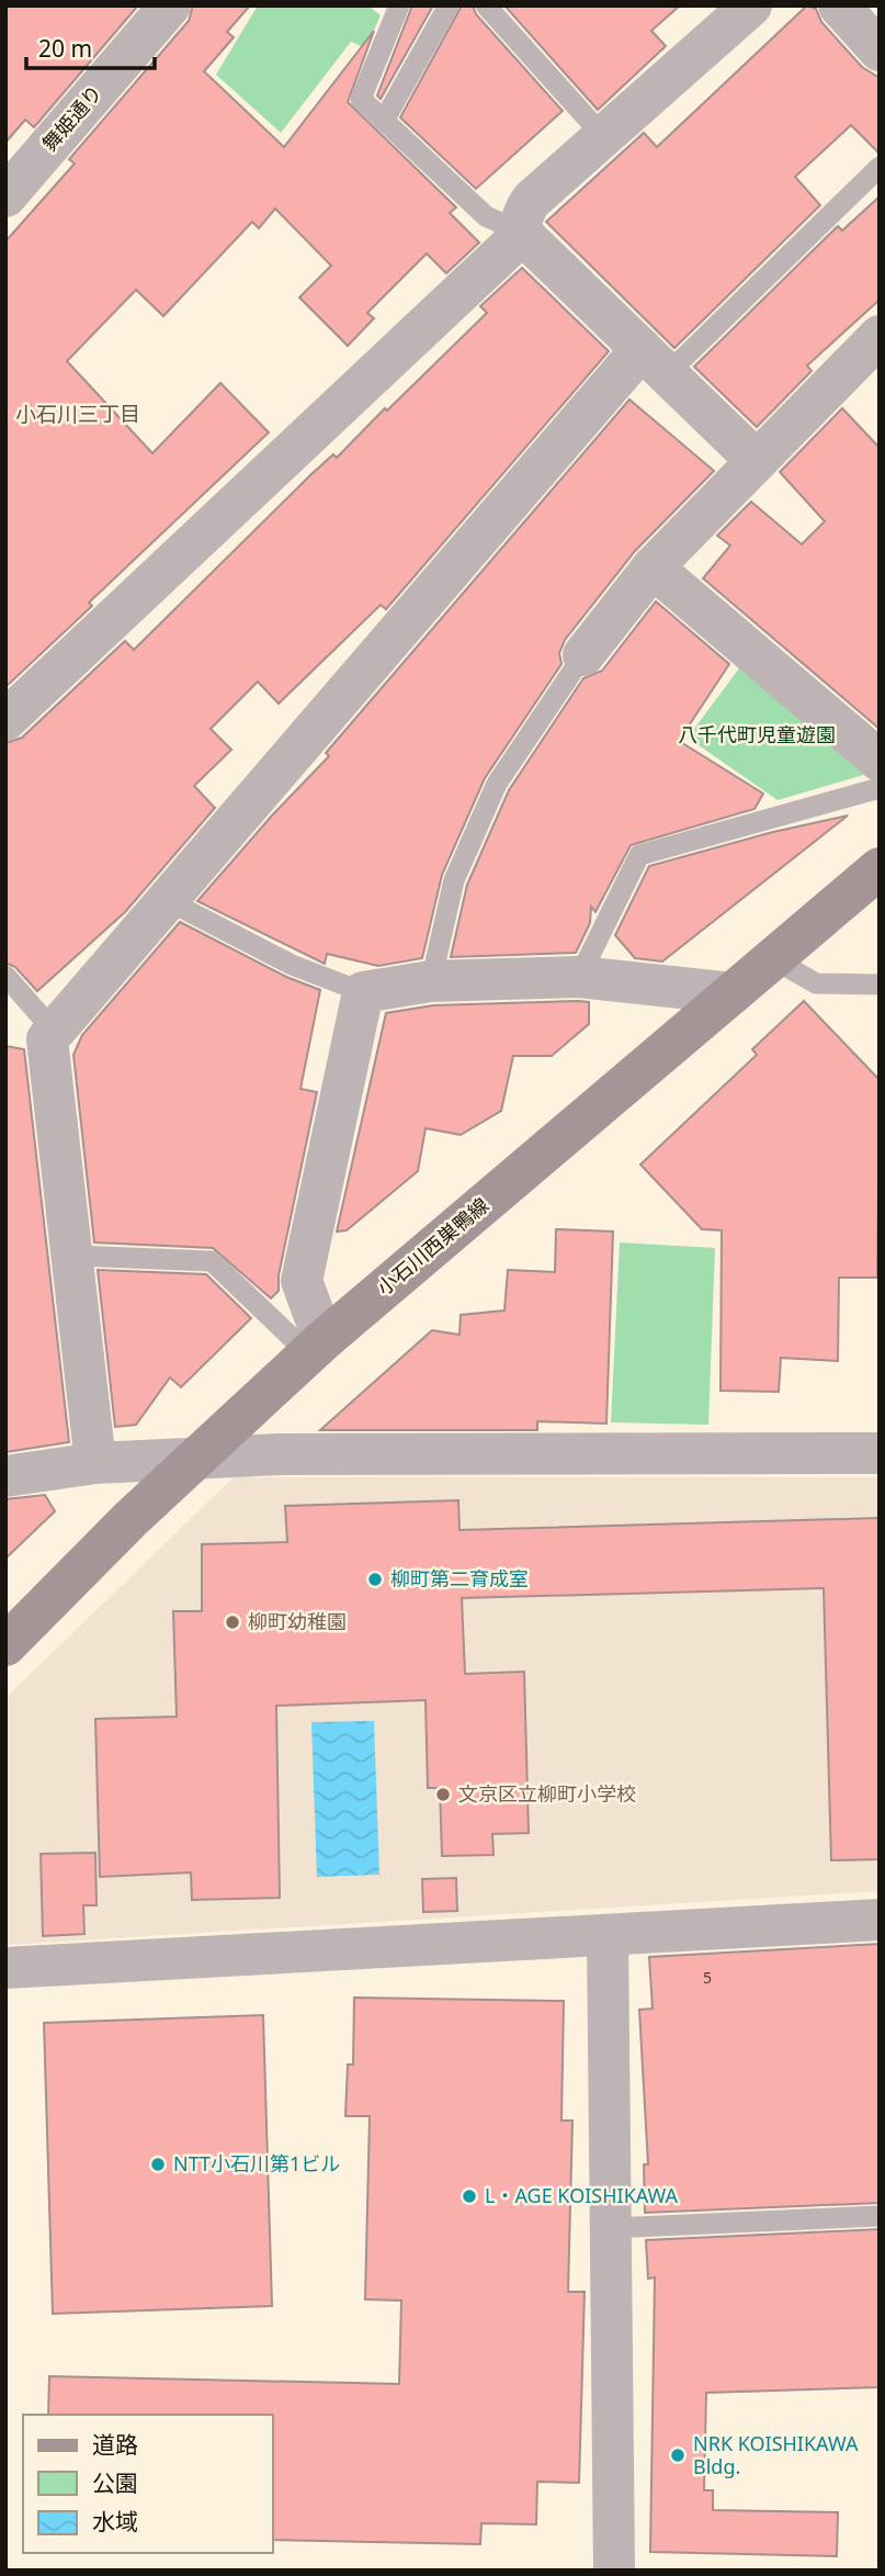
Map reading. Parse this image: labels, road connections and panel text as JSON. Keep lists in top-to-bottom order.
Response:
{
  "streets": {
    "main road": ["小石川西巣鴨線"],
    "street": ["舞姫通り"]
  },
  "districts": ["小石川三丁目"],
  "parks": ["八千代町児童遊園"],
  "places": [
    "柳町第二育成室",
    "柳町幼稚園",
    "文京区立柳町小学校",
    "NTT小石川第1ビル",
    "L・AGE KOISHIKAWA",
    "NRK KOISHIKAWA Bldg."
  ],
  "house_numbers": ["5"],
  "legend": ["道路", "公園", "水域"],
  "scale_bar": "20 m"
}
